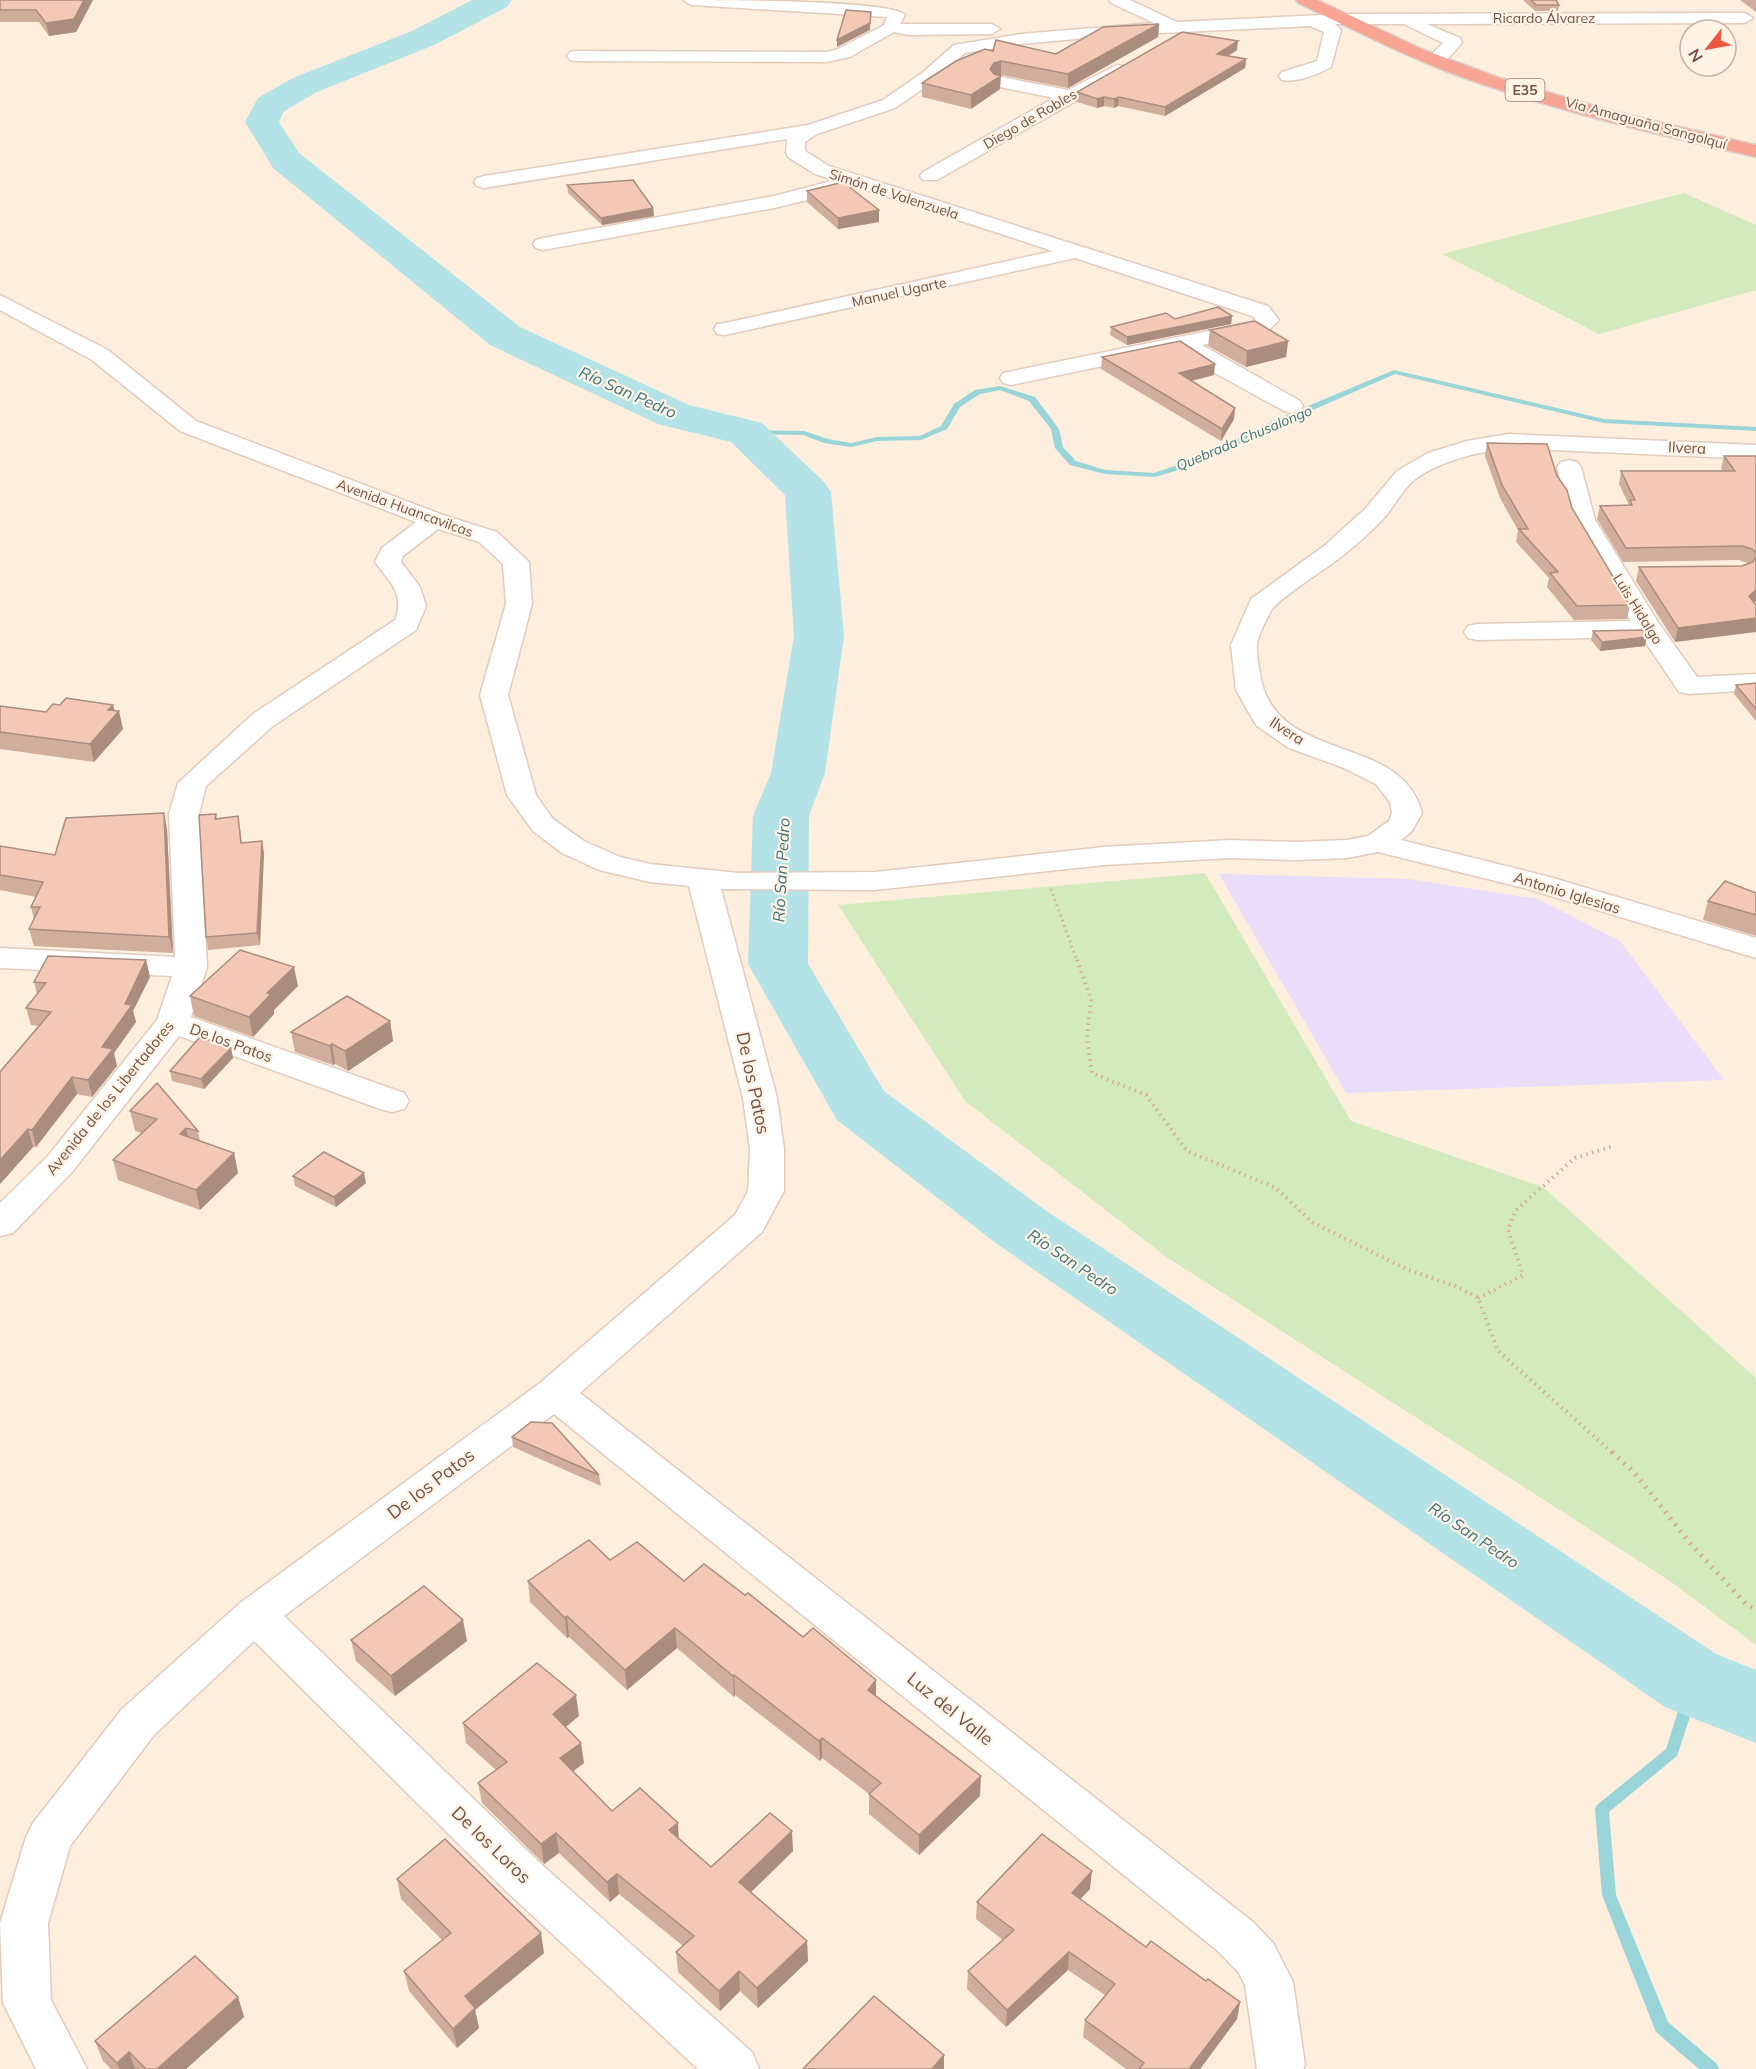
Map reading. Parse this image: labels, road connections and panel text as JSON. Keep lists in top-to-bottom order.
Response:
{
  "streets": {
    "highway": ["E35", "Via Amaguaña Sangolquí"],
    "street": [
      "Ricardo Álvarez",
      "Diego de Robles",
      "Simón de Valenzuela",
      "Manuel Ugarte",
      "Ilvera",
      "Avenida Huancavilcas",
      "Luis Hidalgo",
      "Antonio Iglesias",
      "De los Patos",
      "Avenida de los Libertadores",
      "Luz del Valle",
      "De los Loros"
    ]
  },
  "crossings": [
    ["Ricardo Álvarez", "Via Amaguaña Sangolquí"],
    ["Simón de Valenzuela", "Manuel Ugarte"],
    ["Ilvera", "Avenida Huancavilcas"],
    ["Ilvera", "Antonio Iglesias"],
    ["Avenida Huancavilcas", "De los Patos"],
    ["Avenida Huancavilcas", "Avenida de los Libertadores"],
    ["De los Patos", "Avenida de los Libertadores"],
    ["De los Patos", "Luz del Valle"],
    ["De los Patos", "De los Loros"]
  ],
  "water": ["Río San Pedro", "Quebrada Chusalongo"],
  "north": "bottom left"
}
